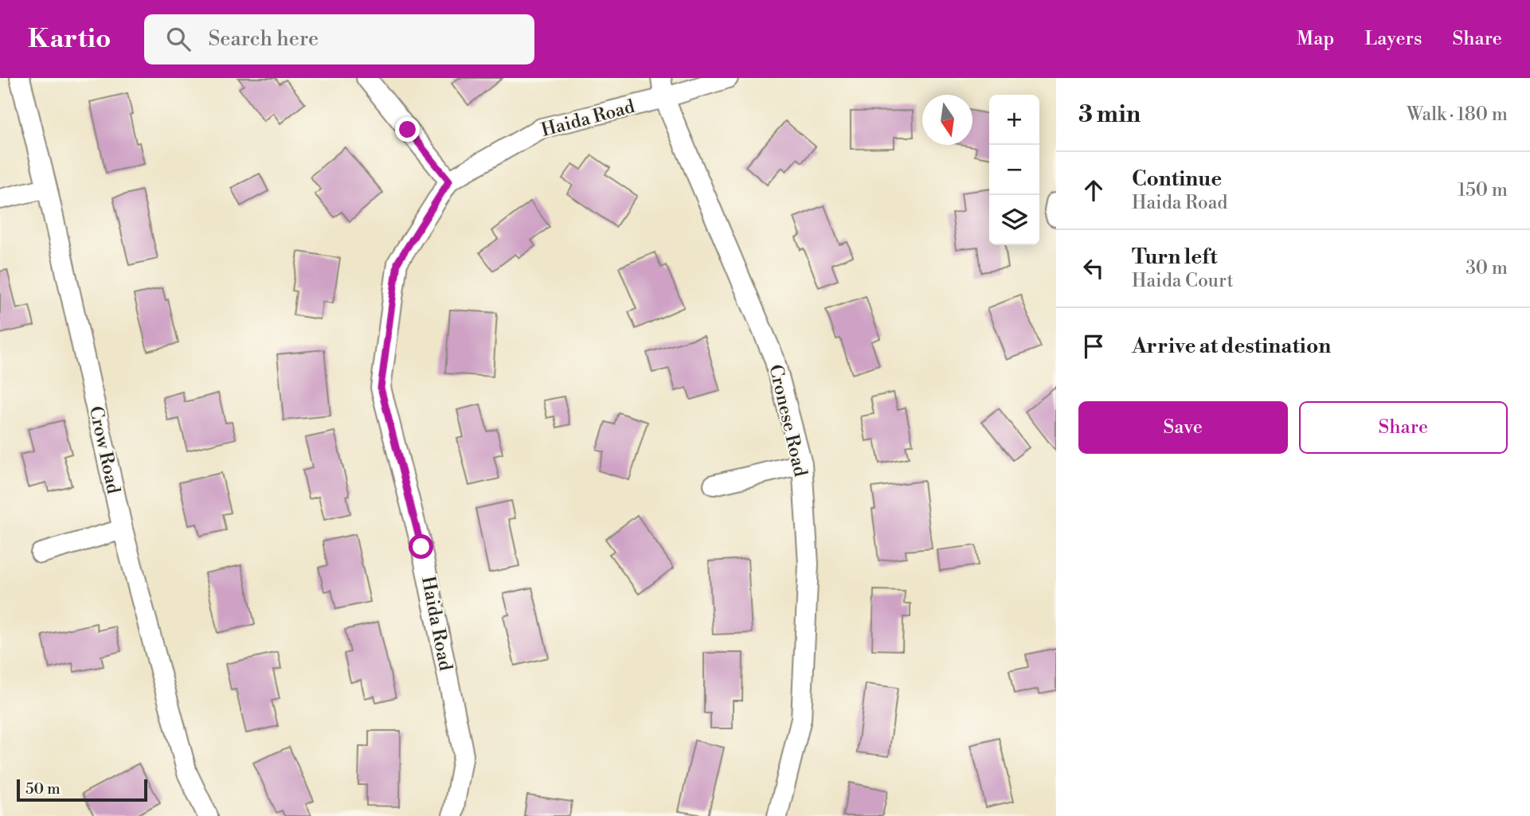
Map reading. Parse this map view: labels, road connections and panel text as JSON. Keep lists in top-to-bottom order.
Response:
{
  "streets": {
    "street": ["Haida Road", "Cronese Road", "Crow Road"]
  },
  "crossings": [
    ["Haida Road", "Cronese Road"]
  ],
  "scale_bar": "50 m",
  "north": "bottom",
  "page": {
    "header": "Kartio",
    "search": "Search here",
    "nav": ["Map", "Layers", "Share"],
    "heading": ["3 min", "Walk · 180 m"],
    "map_buttons": ["+", "−"],
    "list": [
      ["Continue", "Haida Road", "150 m"],
      ["Turn left", "Haida Court", "30 m"],
      "Arrive at destination"
    ],
    "buttons": ["Save", "Share"],
    "scale": "50 m"
  }
}
